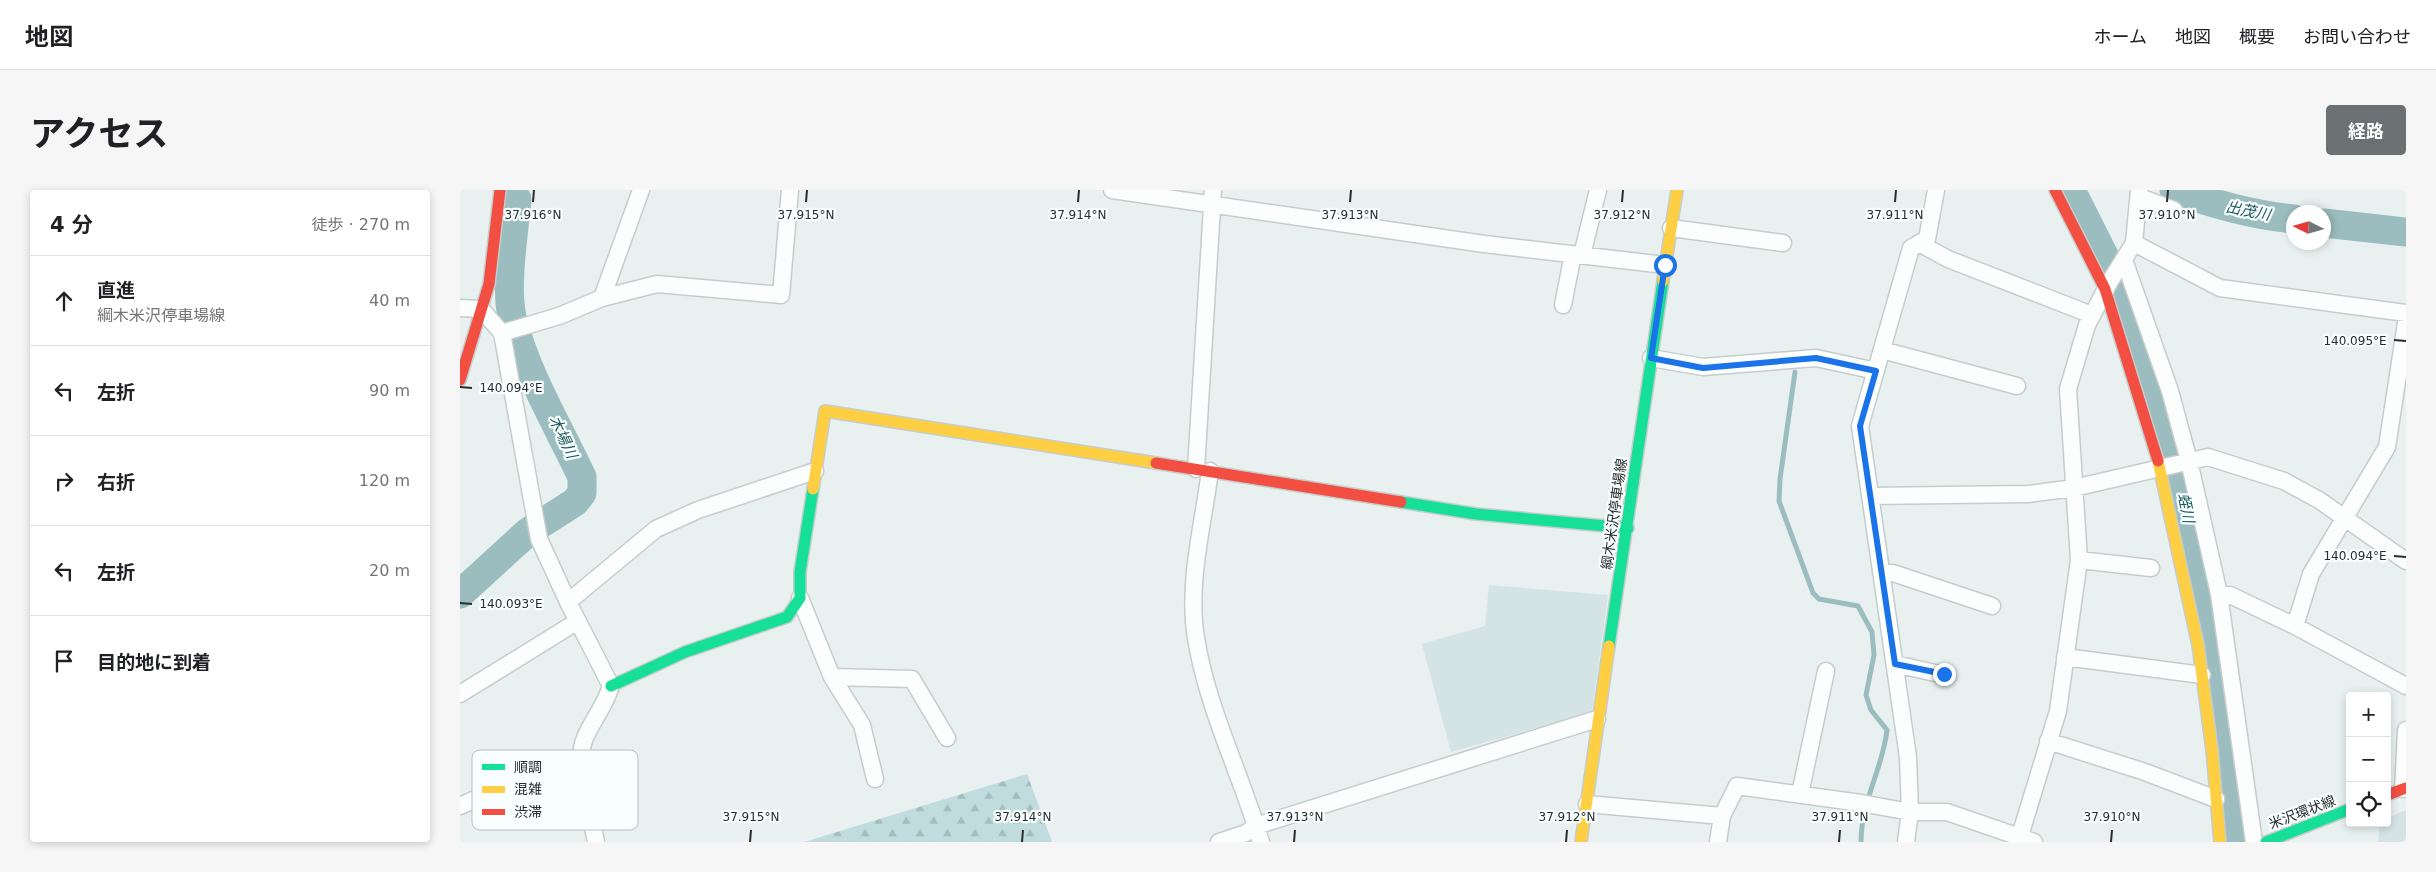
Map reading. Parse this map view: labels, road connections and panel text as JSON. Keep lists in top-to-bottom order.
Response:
{
  "streets": {
    "street": ["綱木米沢停車場線", "米沢環状線"]
  },
  "water": ["出茂川", "木場川", "蛭川"],
  "legend": ["順調", "混雑", "渋滞"],
  "north": "left",
  "page": {
    "header": "地図",
    "nav": [
      "ホーム",
      "地図",
      "概要",
      "お問い合わせ"
    ],
    "title": "アクセス",
    "buttons": "経路",
    "heading": ["4 分", "徒歩 · 270 m"],
    "list": [
      ["直進", "綱木米沢停車場線", "40 m"],
      ["左折", "90 m"],
      ["右折", "120 m"],
      ["左折", "20 m"],
      "目的地に到着"
    ],
    "map_buttons": ["+", "−"]
  },
  "coordinates": [
    "37.916°N",
    "37.915°N",
    "37.914°N",
    "37.913°N",
    "37.912°N",
    "37.910°N",
    "37.911°N",
    "140.095°E",
    "140.094°E",
    "140.093°E"
  ]
}
